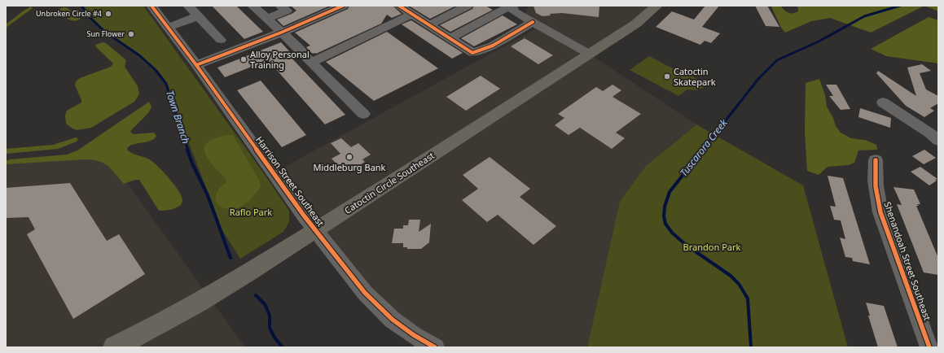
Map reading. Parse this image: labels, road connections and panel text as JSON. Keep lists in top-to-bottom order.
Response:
{
  "streets": {
    "main road": ["Catoctin Circle Southeast"],
    "street": ["Harrison Street Southeast", "Shenandoah Street Southeast"]
  },
  "crossings": [
    ["Harrison Street Southeast", "Catoctin Circle Southeast"]
  ],
  "water": ["Town Branch", "Tuscarora Creek"],
  "parks": ["Raflo Park", "Brandon Park"],
  "places": [
    "Unbroken Circle #4",
    "Sun Flower",
    "Alloy Personal Training",
    "Catoctin Skatepark",
    "Middleburg Bank"
  ]
}
